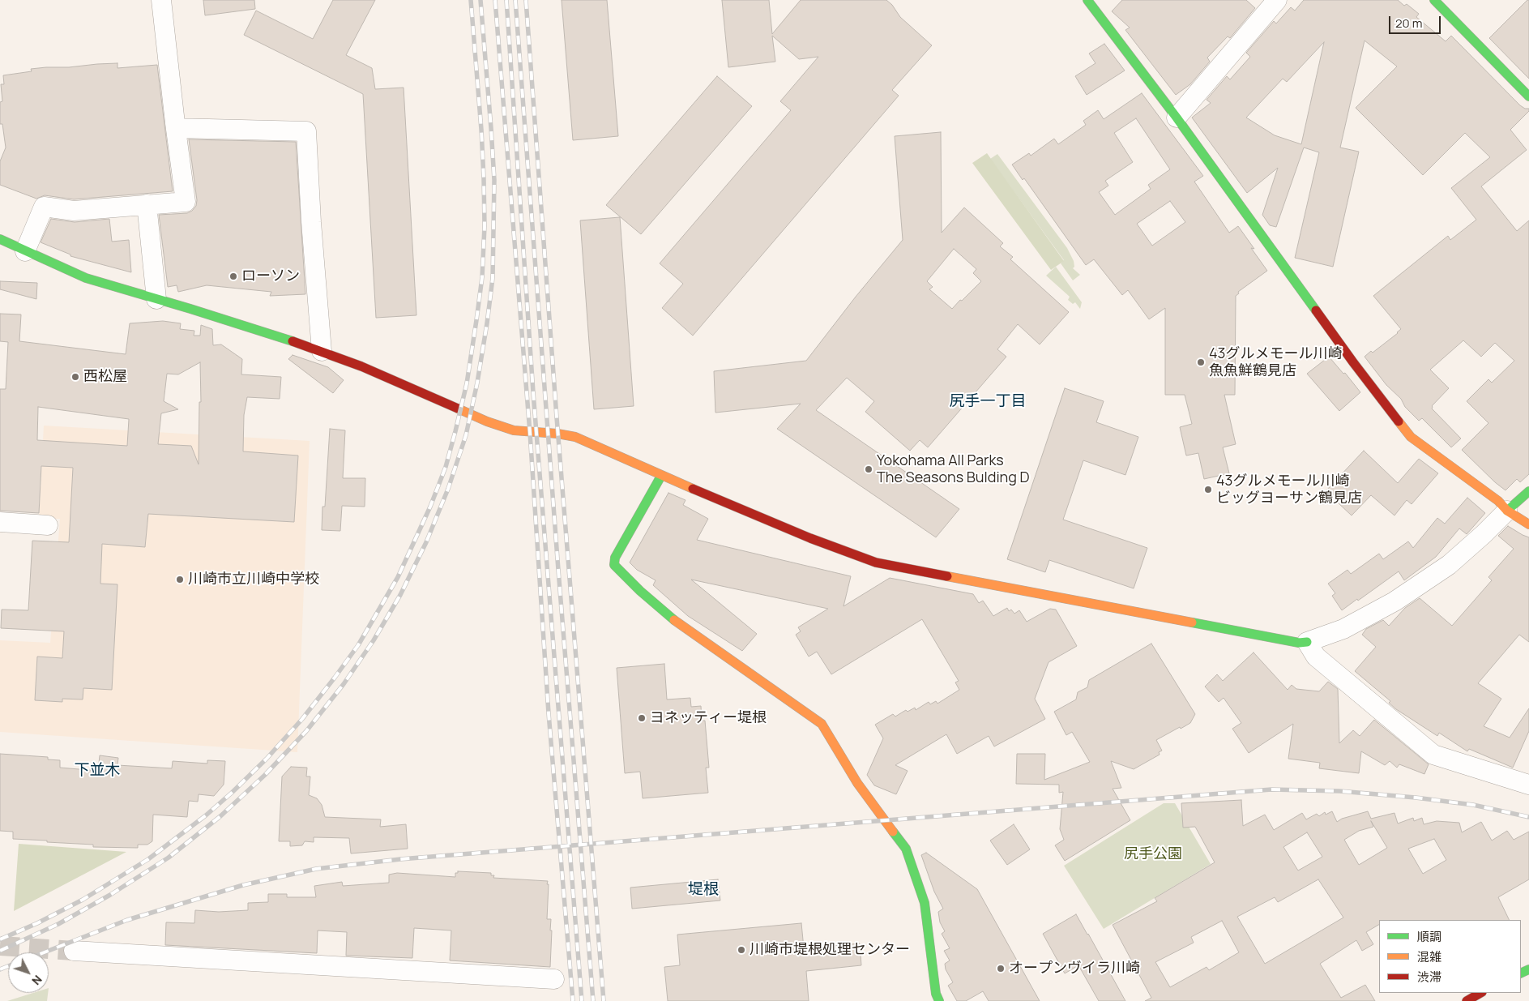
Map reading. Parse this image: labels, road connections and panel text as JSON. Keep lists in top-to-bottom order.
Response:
{
  "districts": ["尻手一丁目", "下並木", "堤根"],
  "parks": ["尻手公園"],
  "places": [
    "ローソン",
    "43グルメモール川崎 魚魚鮮鶴見店",
    "西松屋",
    "Yokohama All Parks The Seasons Bulding D",
    "43グルメモール川崎 ビッグヨーサン鶴見店",
    "川崎市立川崎中学校",
    "ヨネッティー堤根",
    "川崎市堤根処理センター",
    "オープンヴイラ川崎"
  ],
  "legend": ["順調", "混雑", "渋滞"],
  "scale_bar": "20 m",
  "north": "bottom right"
}
